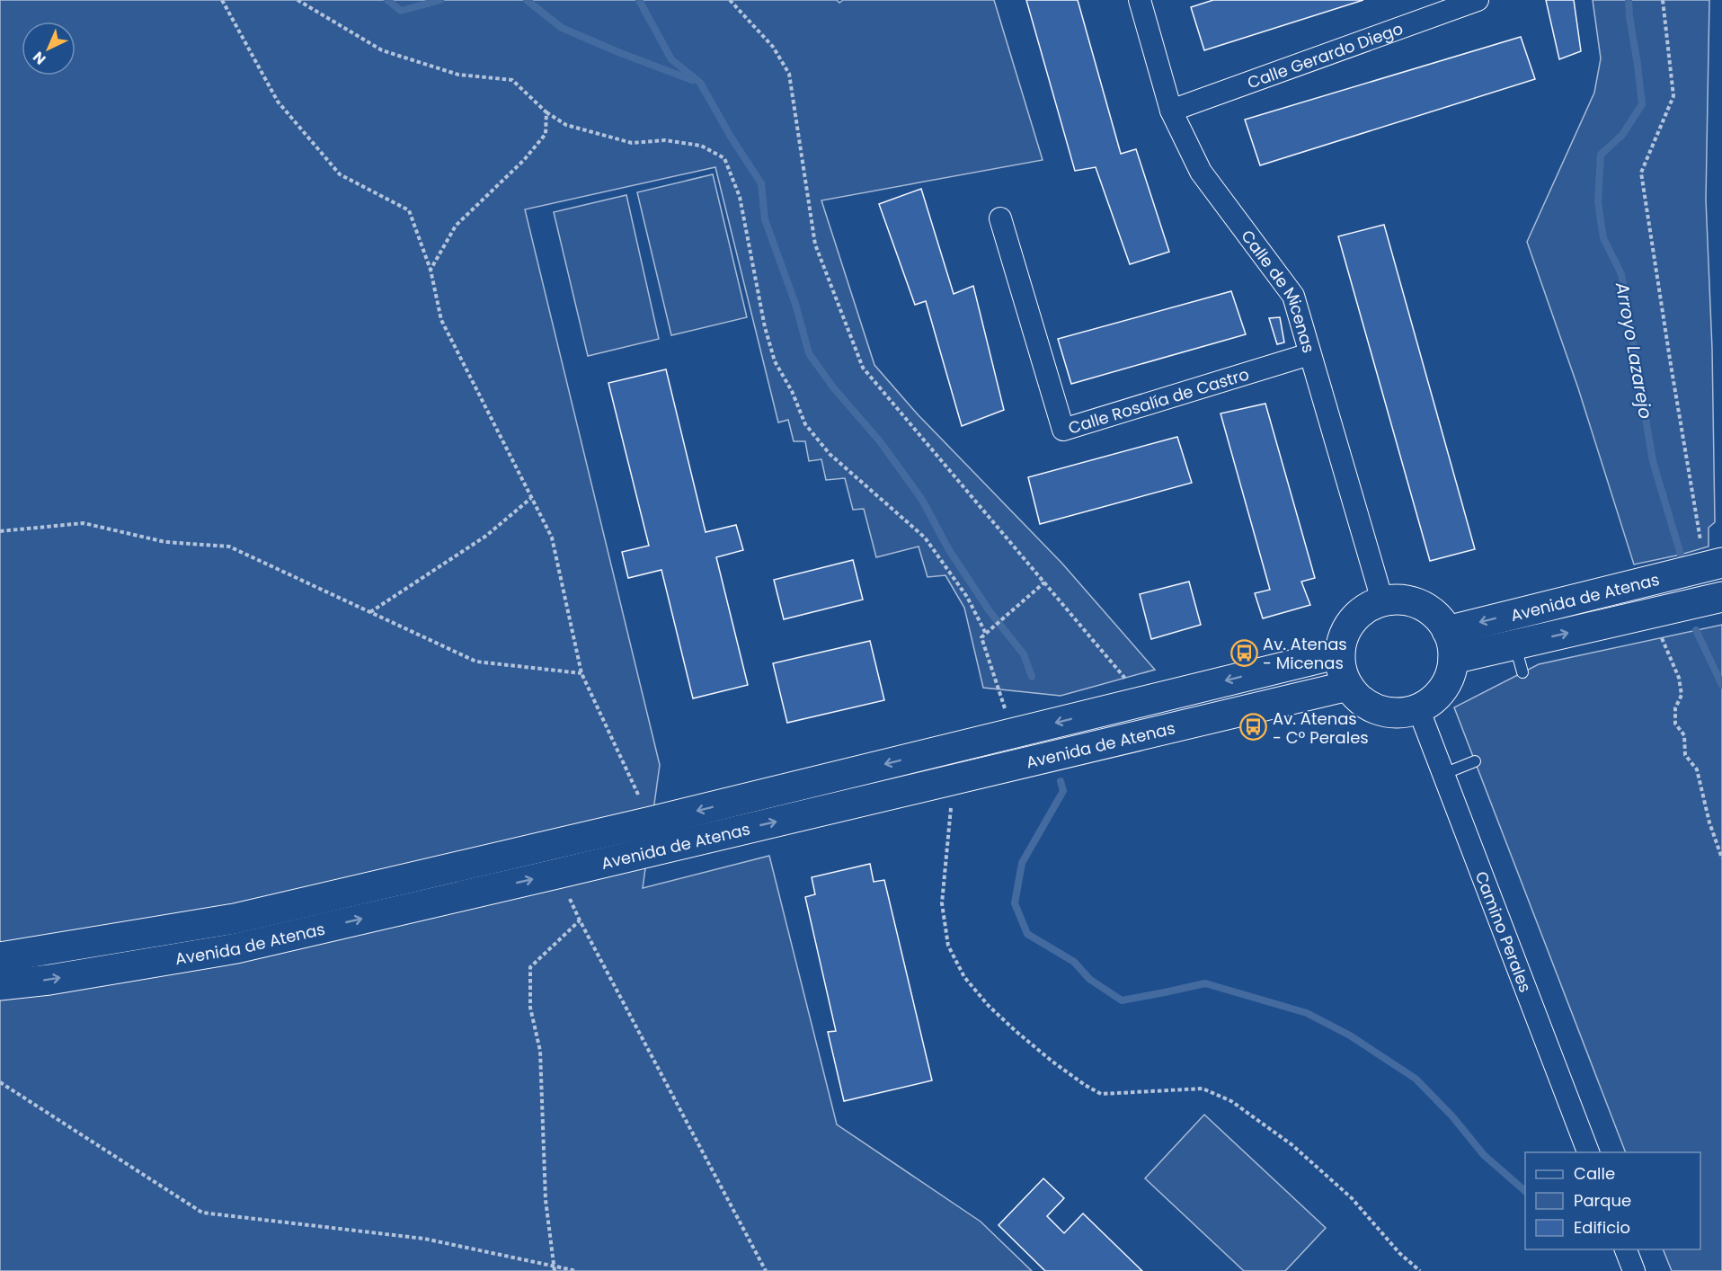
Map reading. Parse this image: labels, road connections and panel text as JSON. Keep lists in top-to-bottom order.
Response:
{
  "streets": {
    "main road": ["Avenida de Atenas"],
    "street": [
      "Calle Gerardo Diego",
      "Calle de Micenas",
      "Calle Rosalía de Castro",
      "Camino Perales"
    ]
  },
  "crossings": [
    ["Calle Gerardo Diego", "Calle de Micenas"],
    ["Calle de Micenas", "Calle Rosalía de Castro"],
    ["Calle de Micenas", "Avenida de Atenas"],
    ["Calle de Micenas", "Camino Perales"],
    ["Avenida de Atenas", "Camino Perales"]
  ],
  "water": ["Arroyo Lazarejo"],
  "places": {
    "bus stop": ["Av. Atenas - Micenas", "Av. Atenas - Cº Perales"]
  },
  "legend": ["Calle", "Parque", "Edificio"],
  "north": "bottom left"
}
